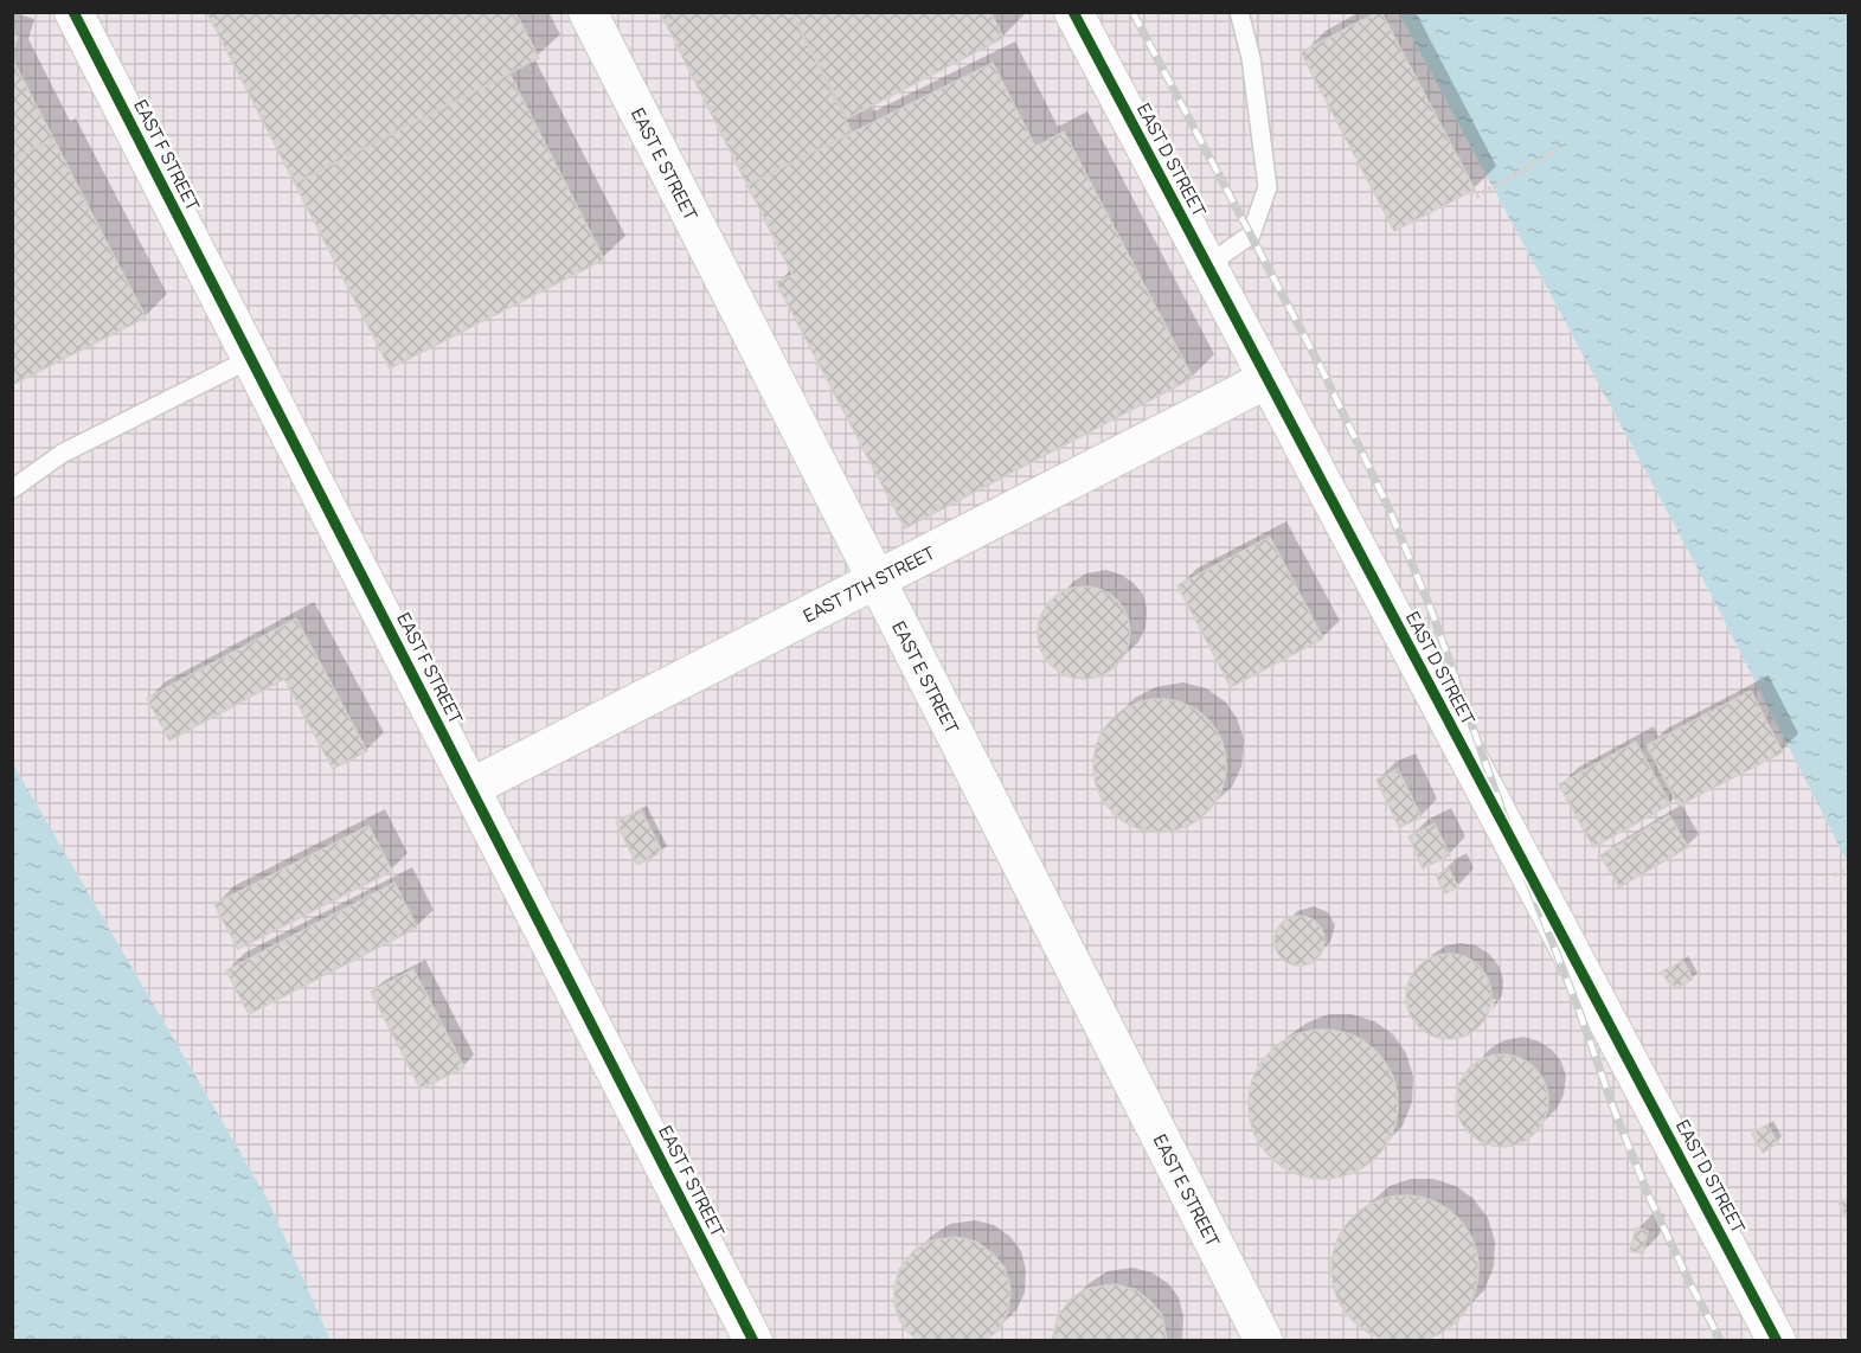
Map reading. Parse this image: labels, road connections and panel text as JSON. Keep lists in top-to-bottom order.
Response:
{
  "streets": {
    "street": [
      "EAST F STREET",
      "EAST D STREET",
      "EAST E STREET",
      "EAST 7TH STREET"
    ]
  },
  "crossings": [
    ["EAST F STREET", "EAST 7TH STREET"],
    ["EAST D STREET", "EAST 7TH STREET"],
    ["EAST E STREET", "EAST 7TH STREET"]
  ]
}
